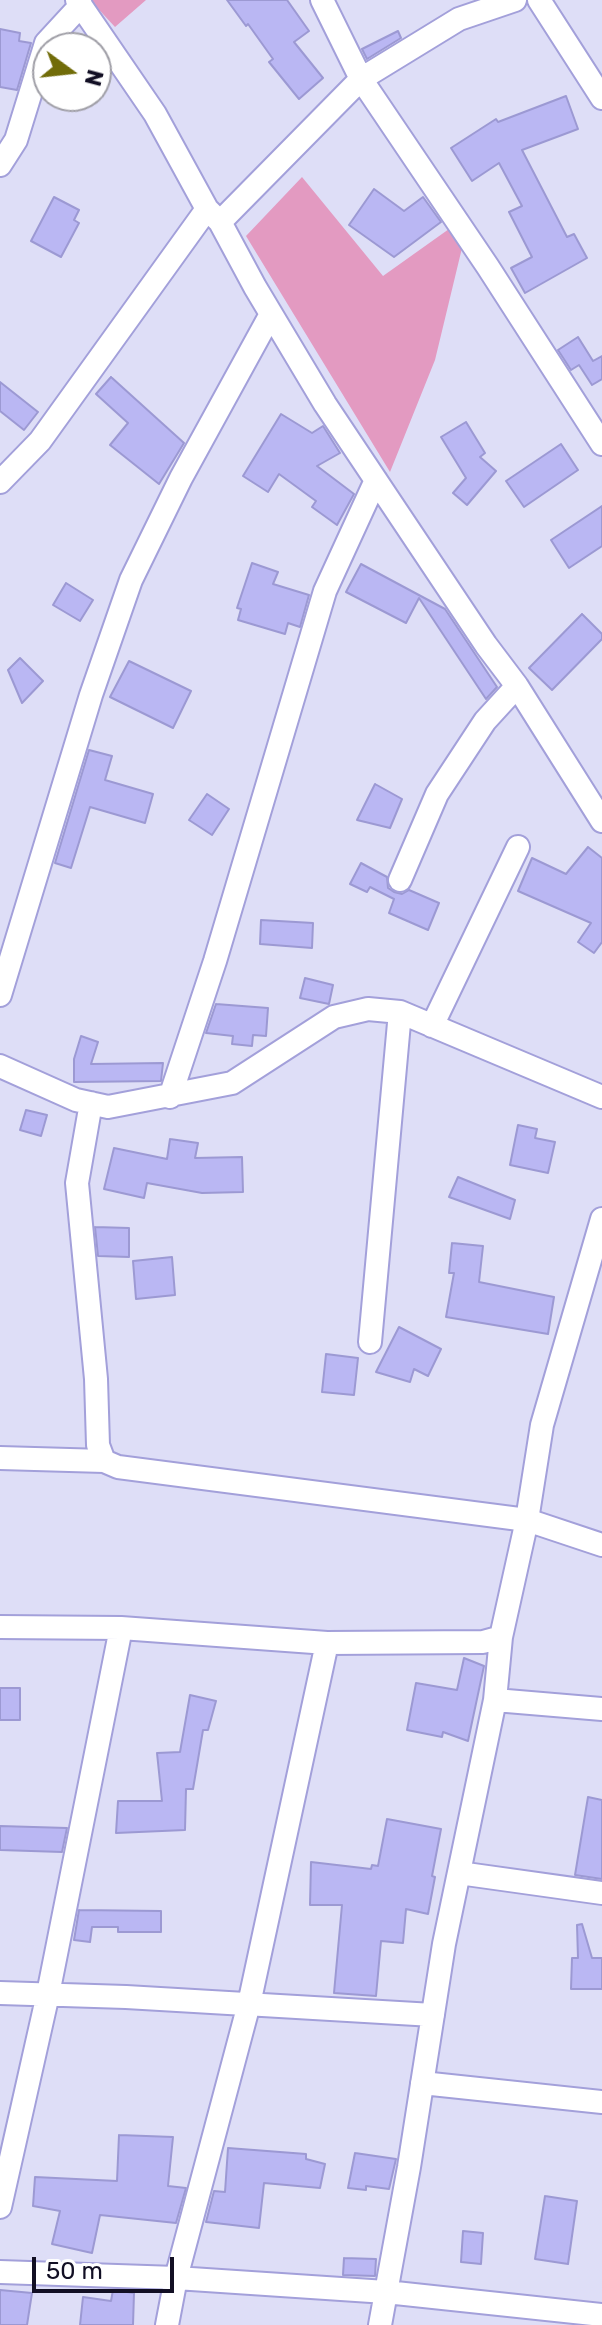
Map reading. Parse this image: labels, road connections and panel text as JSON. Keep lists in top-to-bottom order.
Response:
{
  "scale_bar": "50 m",
  "north": "right"
}
